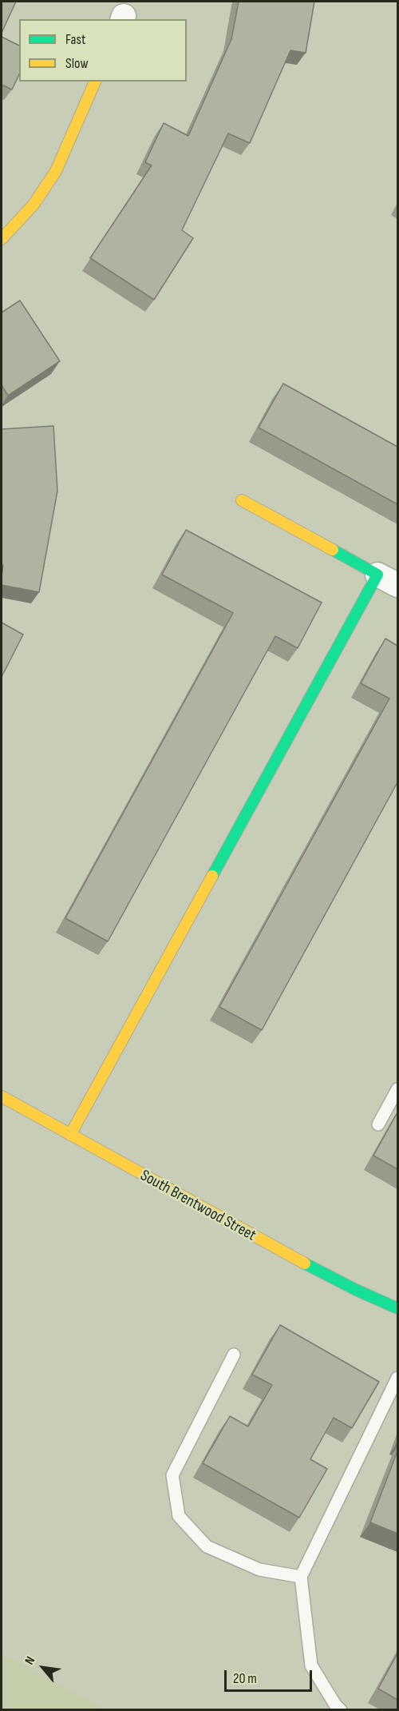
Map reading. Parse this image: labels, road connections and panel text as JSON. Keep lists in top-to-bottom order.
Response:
{
  "streets": {
    "street": ["South Brentwood Street"]
  },
  "legend": ["Fast", "Slow"],
  "scale_bar": "20 m",
  "north": "top left"
}
